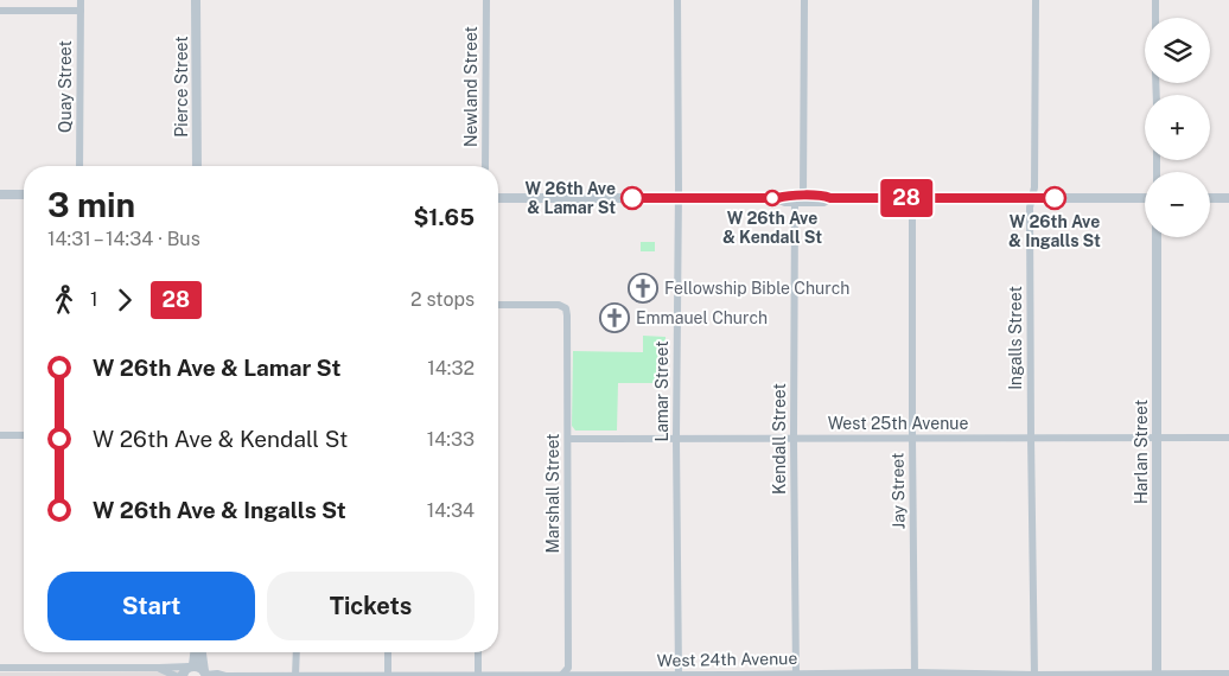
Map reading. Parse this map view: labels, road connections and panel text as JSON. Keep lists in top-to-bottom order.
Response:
{
  "streets": {
    "street": [
      "Quay Street",
      "Pierce Street",
      "Newland Street",
      "Ingalls Street",
      "Lamar Street",
      "West 25th Avenue",
      "Kendall Street",
      "Harlan Street",
      "Jay Street",
      "Marshall Street",
      "West 24th Avenue"
    ]
  },
  "crossings": [
    ["Ingalls Street", "West 25th Avenue"],
    ["Ingalls Street", "West 24th Avenue"],
    ["Lamar Street", "West 25th Avenue"],
    ["Lamar Street", "West 24th Avenue"],
    ["West 25th Avenue", "Kendall Street"],
    ["West 25th Avenue", "Harlan Street"],
    ["West 25th Avenue", "Jay Street"],
    ["West 25th Avenue", "Marshall Street"],
    ["Kendall Street", "West 24th Avenue"],
    ["Harlan Street", "West 24th Avenue"],
    ["Jay Street", "West 24th Avenue"],
    ["Marshall Street", "West 24th Avenue"]
  ],
  "places": {
    "other": ["W 26th Ave & Lamar St", "W 26th Ave & Kendall St", "W 26th Ave & Ingalls St"],
    "church": ["Fellowship Bible Church", "Emmauel Church"]
  },
  "lines": ["bus line 28"],
  "page": {
    "on_map": "28",
    "map_buttons": ["+", "−"],
    "heading": ["3 min", "14:31 – 14:34 · Bus", "$1.65"],
    "legs": ["1", "28", "2 stops"],
    "list": [
      {
        "name": "W 26th Ave & Lamar St",
        "value": "14:32"
      },
      {
        "name": "W 26th Ave & Kendall St",
        "value": "14:33"
      },
      {
        "name": "W 26th Ave & Ingalls St",
        "value": "14:34"
      }
    ],
    "buttons": ["Start", "Tickets"]
  }
}
